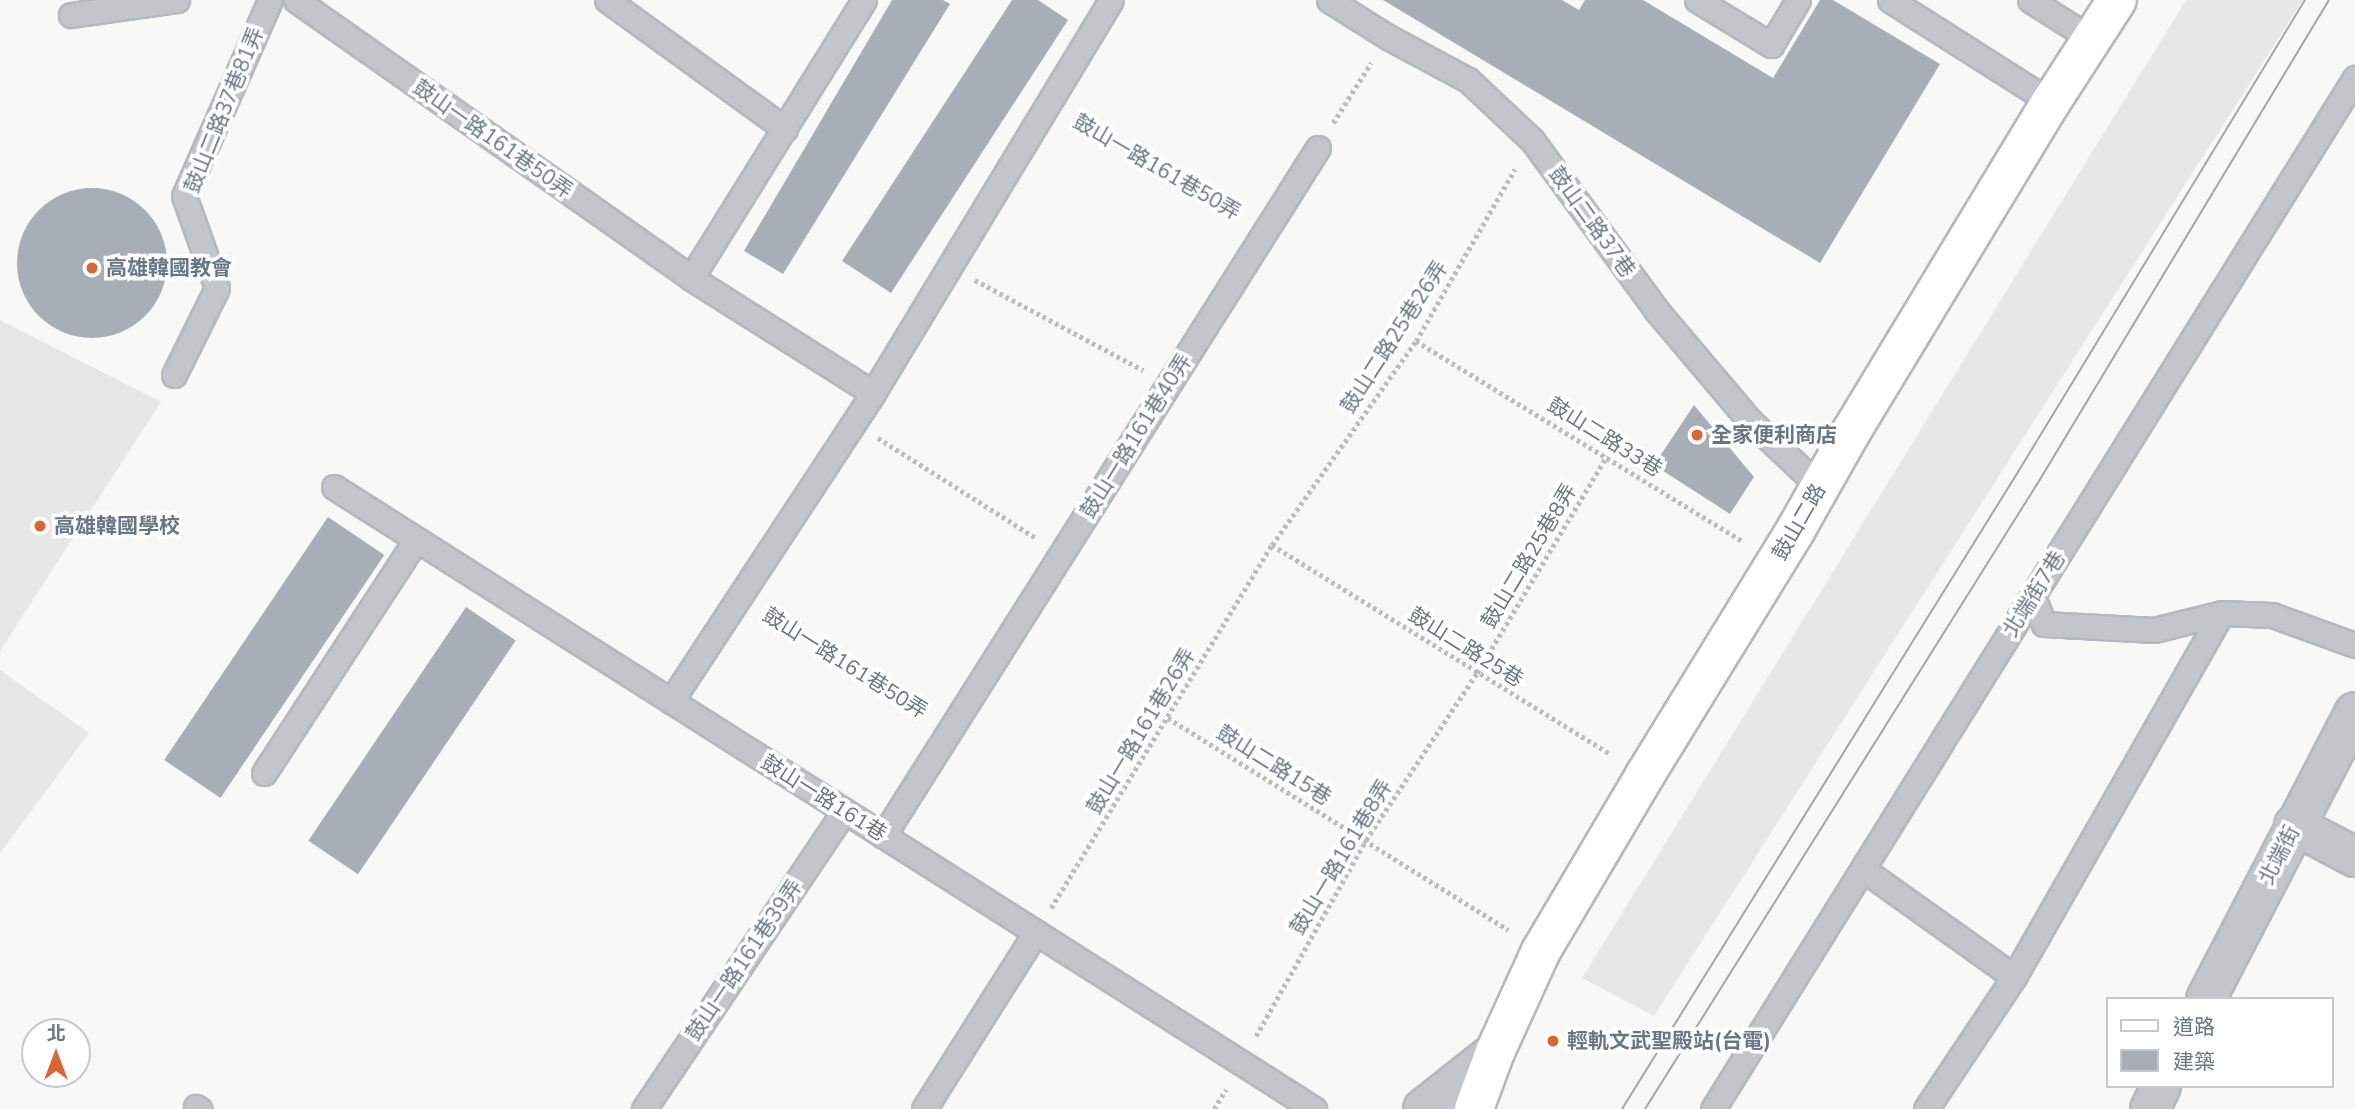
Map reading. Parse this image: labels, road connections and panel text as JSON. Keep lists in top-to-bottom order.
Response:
{
  "streets": {
    "street": ["鼓山二路", "北端街"],
    "lane": [
      "鼓山二路37巷81弄",
      "鼓山一路161巷50弄",
      "鼓山二路37巷",
      "鼓山一路161巷40弄",
      "北端街7巷",
      "鼓山一路161巷",
      "鼓山一路161巷39弄"
    ],
    "path": [
      "鼓山二路25巷26弄",
      "鼓山二路33巷",
      "鼓山二路25巷8弄",
      "鼓山二路25巷",
      "鼓山一路161巷26弄",
      "鼓山二路15巷",
      "鼓山一路161巷8弄"
    ]
  },
  "crossings": [
    ["鼓山一路161巷50弄", "鼓山一路161巷40弄"],
    ["鼓山一路161巷50弄", "鼓山一路161巷"],
    ["鼓山二路37巷", "鼓山二路25巷26弄"],
    ["鼓山二路37巷", "鼓山二路"],
    ["鼓山二路25巷26弄", "鼓山二路33巷"],
    ["鼓山二路25巷26弄", "鼓山二路25巷"],
    ["鼓山二路25巷26弄", "鼓山一路161巷26弄"],
    ["鼓山一路161巷40弄", "鼓山一路161巷"],
    ["鼓山二路33巷", "鼓山二路"],
    ["鼓山二路33巷", "鼓山二路25巷8弄"],
    ["鼓山二路", "鼓山二路25巷"],
    ["鼓山二路", "鼓山二路15巷"],
    ["鼓山二路25巷8弄", "鼓山二路25巷"],
    ["鼓山二路25巷8弄", "鼓山一路161巷8弄"],
    ["鼓山二路25巷", "鼓山一路161巷26弄"],
    ["鼓山二路25巷", "鼓山一路161巷8弄"],
    ["鼓山一路161巷26弄", "鼓山二路15巷"],
    ["鼓山一路161巷26弄", "鼓山一路161巷"],
    ["鼓山二路15巷", "鼓山一路161巷8弄"],
    ["鼓山一路161巷", "鼓山一路161巷8弄"],
    ["鼓山一路161巷", "鼓山一路161巷39弄"]
  ],
  "places": [
    "高雄韓國教會",
    "全家便利商店",
    "高雄韓國學校",
    "輕軌文武聖殿站(台電)"
  ],
  "legend": ["道路", "建築"],
  "north": "top"
}
